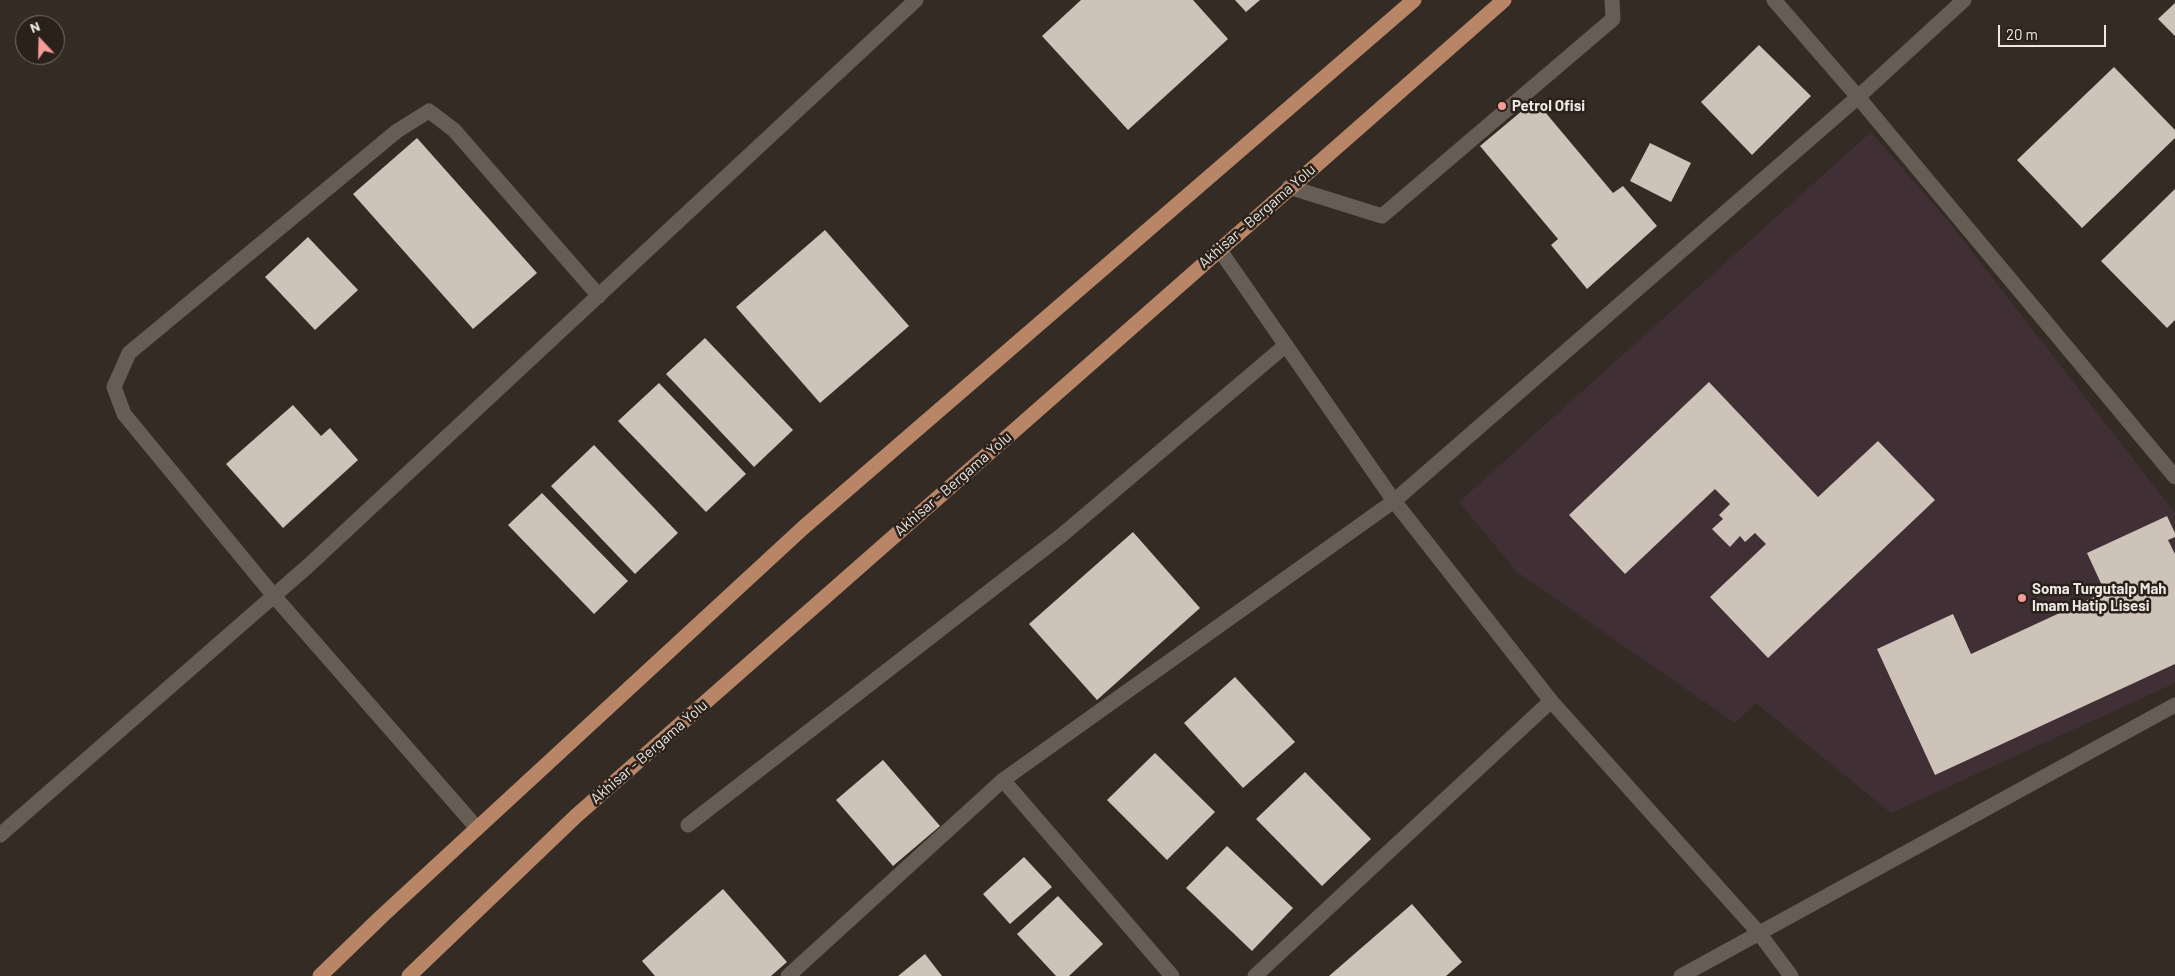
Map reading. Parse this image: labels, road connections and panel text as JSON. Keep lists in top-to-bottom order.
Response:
{
  "streets": {
    "main road": ["Akhisar - Bergama Yolu"]
  },
  "places": ["Petrol Ofisi", "Soma Turgutalp Mah Imam Hatip Lisesi"],
  "scale_bar": "20 m",
  "north": "top"
}
